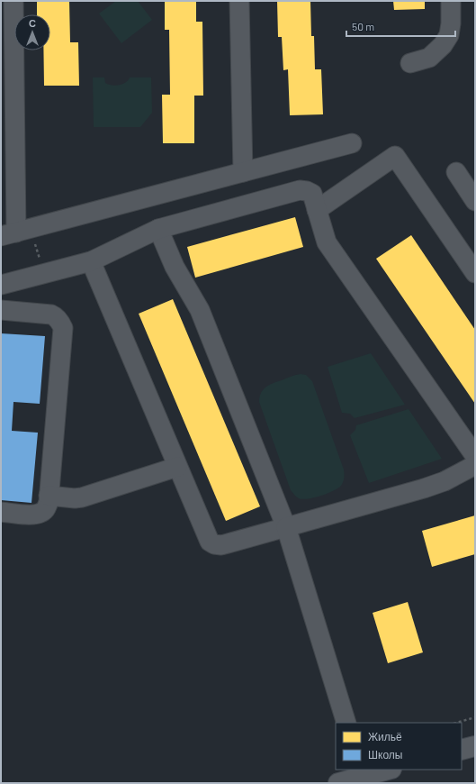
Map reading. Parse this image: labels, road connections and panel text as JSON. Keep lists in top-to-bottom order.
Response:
{
  "legend": ["Жильё", "Школы"],
  "scale_bar": "50 m",
  "north": "top"
}
